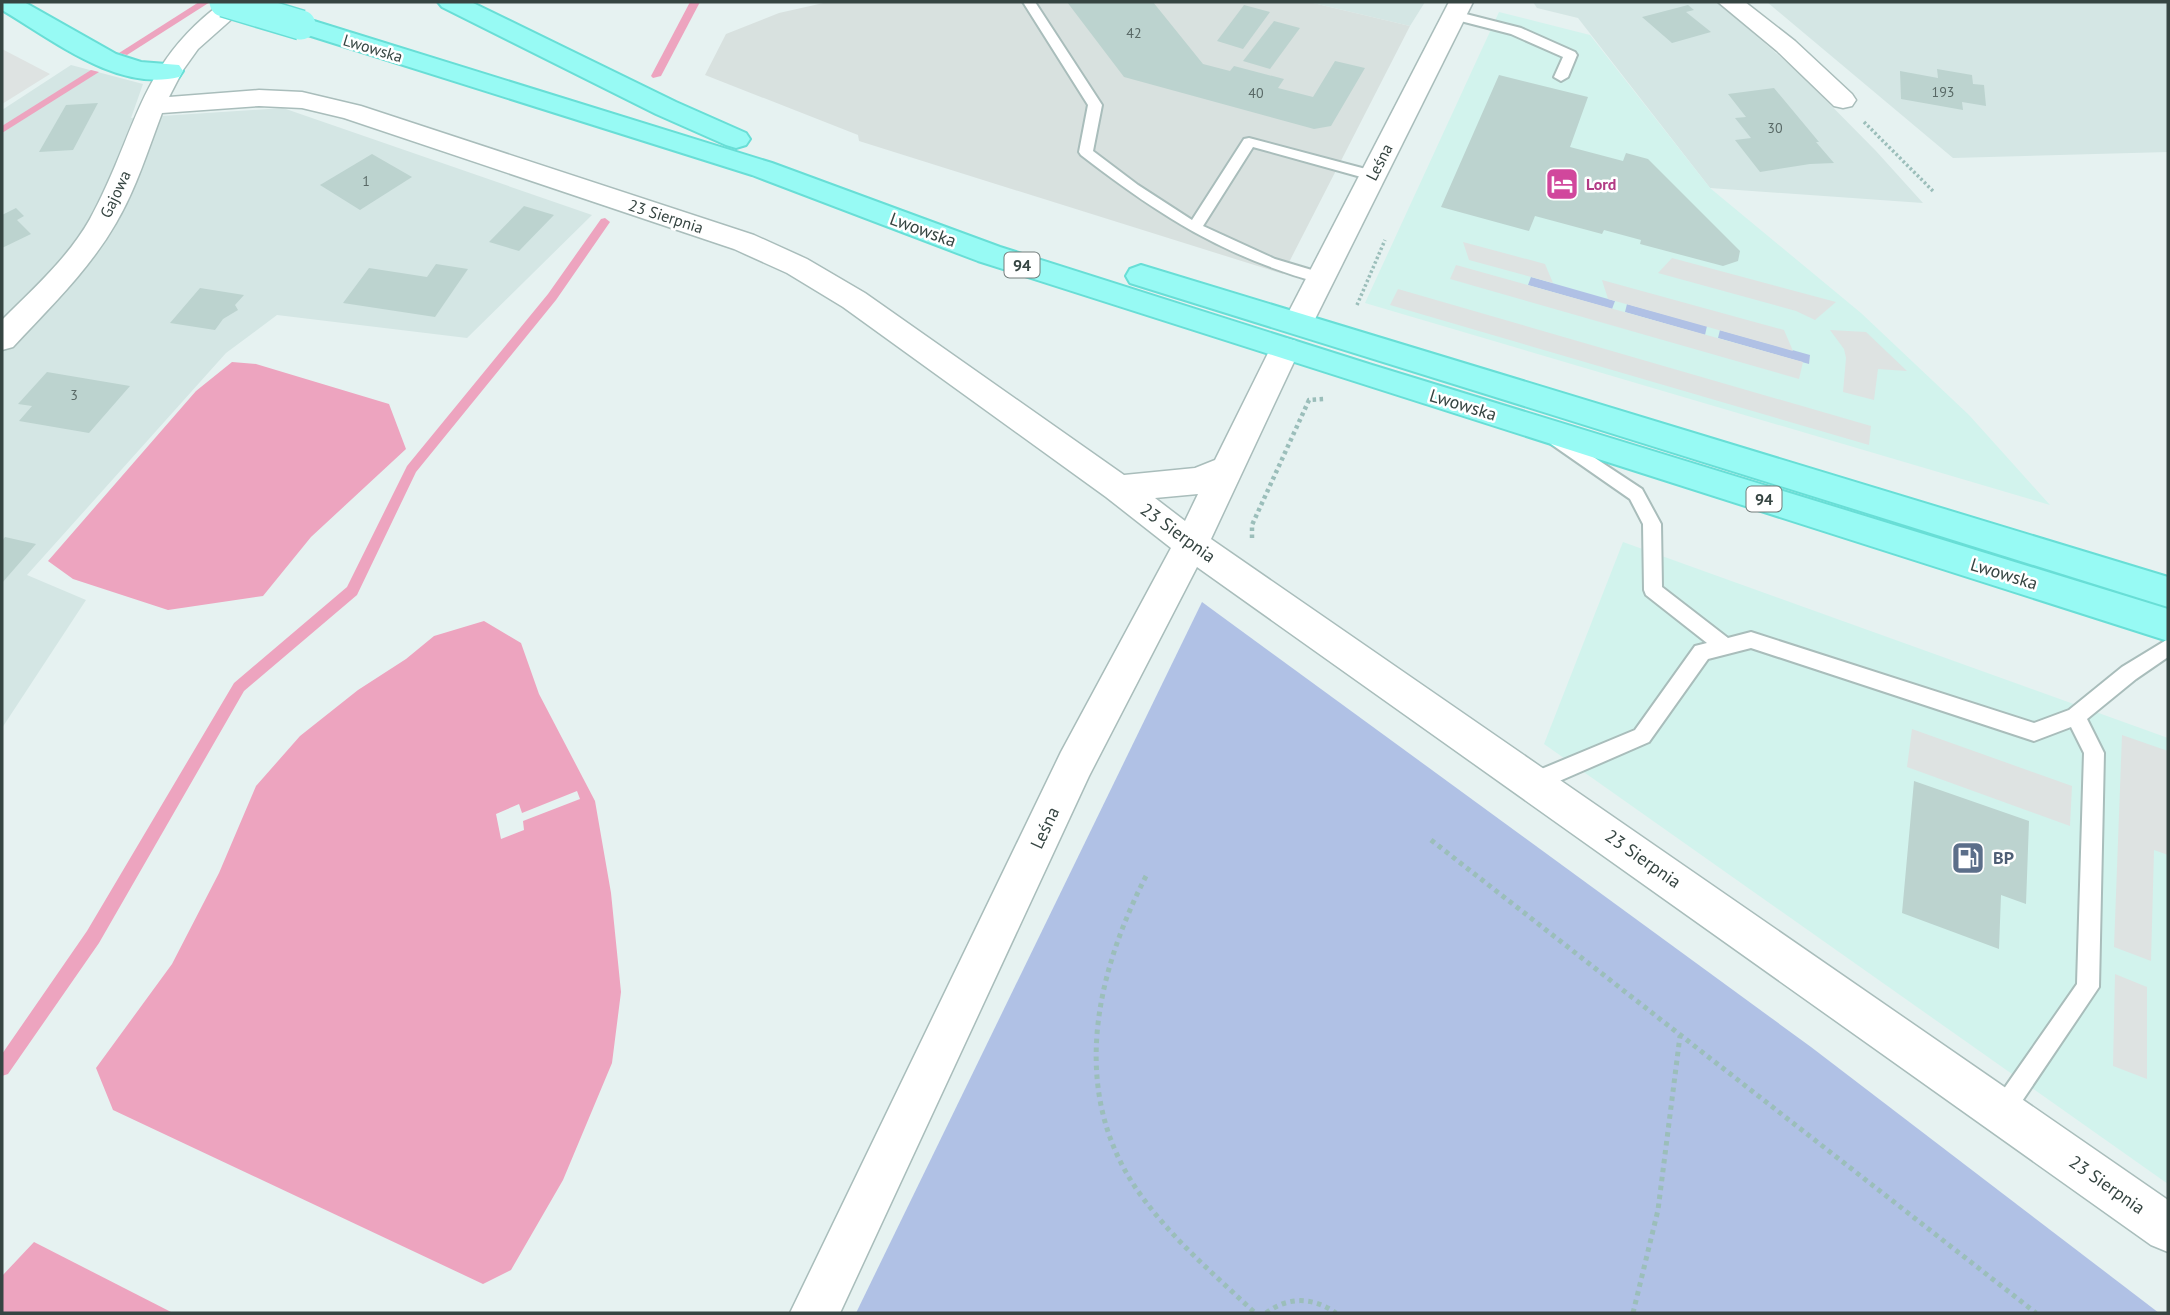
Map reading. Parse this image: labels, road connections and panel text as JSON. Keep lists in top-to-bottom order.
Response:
{
  "streets": {
    "main road": ["Lwowska", "94"],
    "street": ["Leśna", "Gajowa", "23 Sierpnia"]
  },
  "crossings": [
    ["Lwowska", "Leśna"],
    ["Leśna", "23 Sierpnia"],
    ["Gajowa", "23 Sierpnia"]
  ],
  "places": {
    "hotel": ["Lord"],
    "fuel station": ["BP"]
  },
  "house_numbers": [
    "42",
    "193",
    "40",
    "30",
    "1",
    "3"
  ]
}
